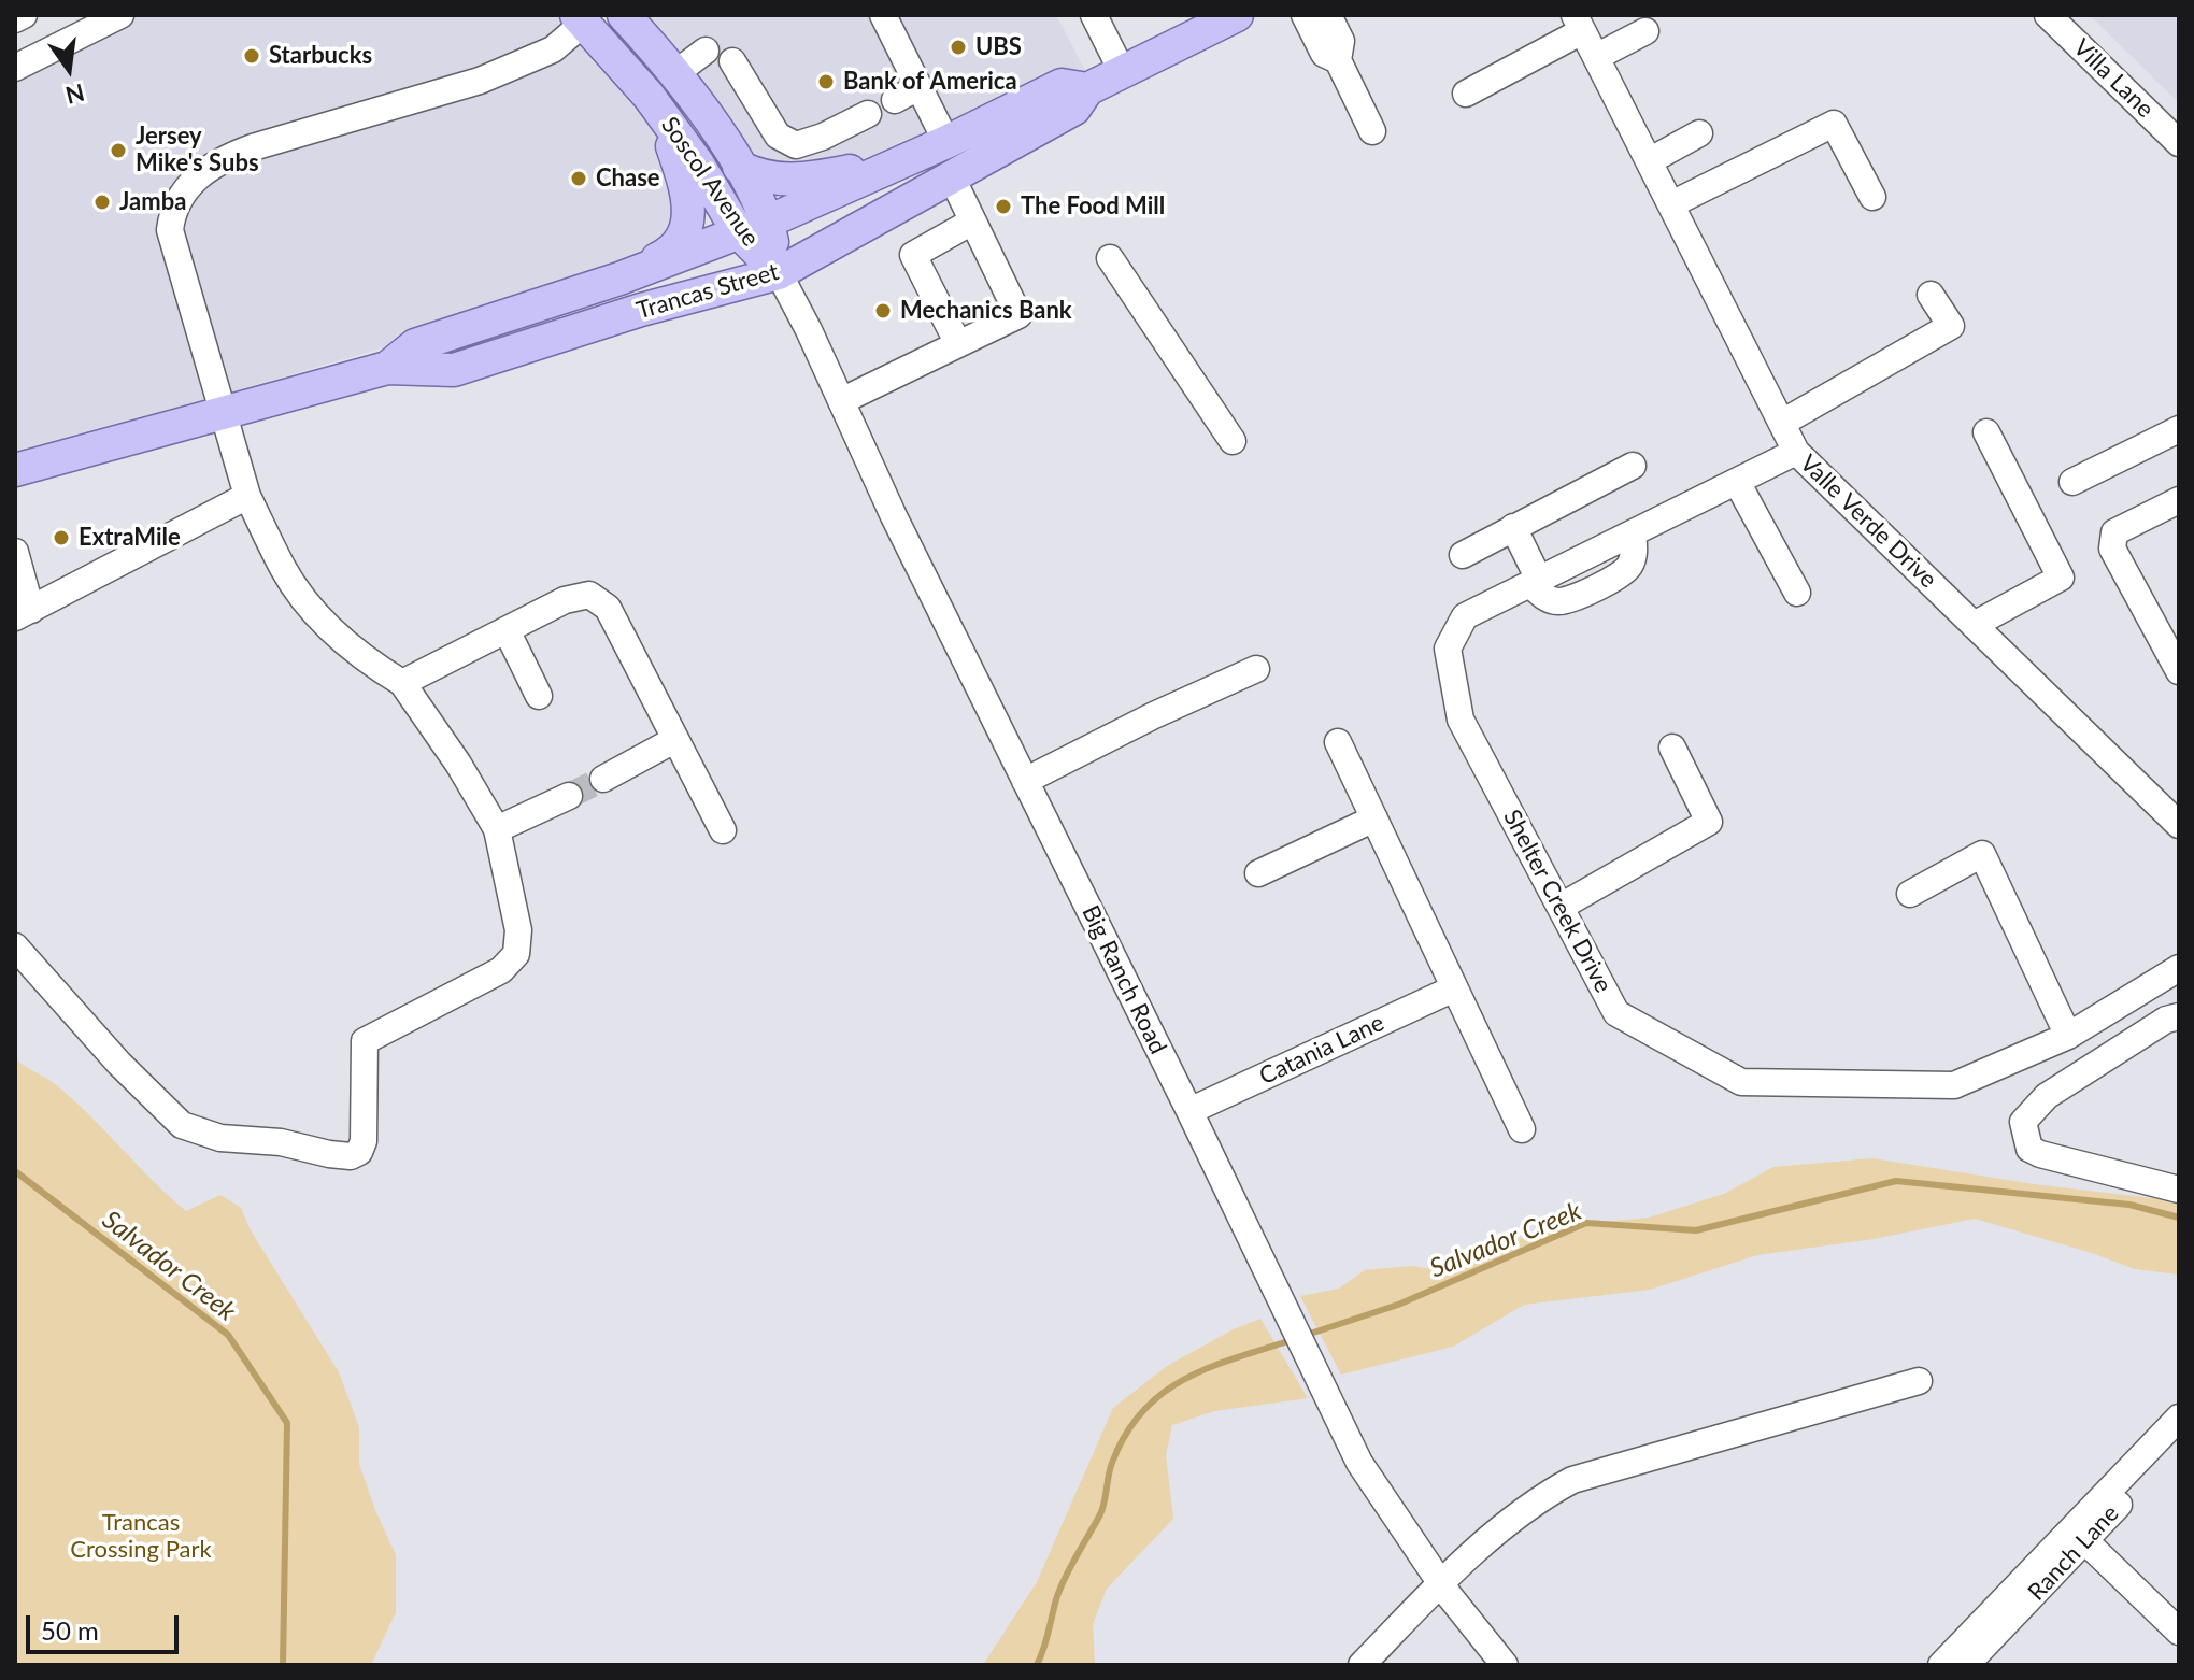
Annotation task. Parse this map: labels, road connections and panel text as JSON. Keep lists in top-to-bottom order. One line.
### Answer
{"streets":{"main road":["Soscol Avenue","Trancas Street"],"street":["Villa Lane","Valle Verde Drive","Shelter Creek Drive","Big Ranch Road","Catania Lane","Ranch Lane"]},"crossings":[["Soscol Avenue","Trancas Street"],["Soscol Avenue","Big Ranch Road"],["Trancas Street","Big Ranch Road"],["Valle Verde Drive","Shelter Creek Drive"],["Big Ranch Road","Catania Lane"]],"water":["Salvador Creek"],"parks":["Trancas Crossing Park"],"places":["UBS","Starbucks","Bank of America","Jersey Mike's Subs","Chase","Jamba","The Food Mill","Mechanics Bank","ExtraMile"],"scale_bar":"50 m","north":"bottom"}
